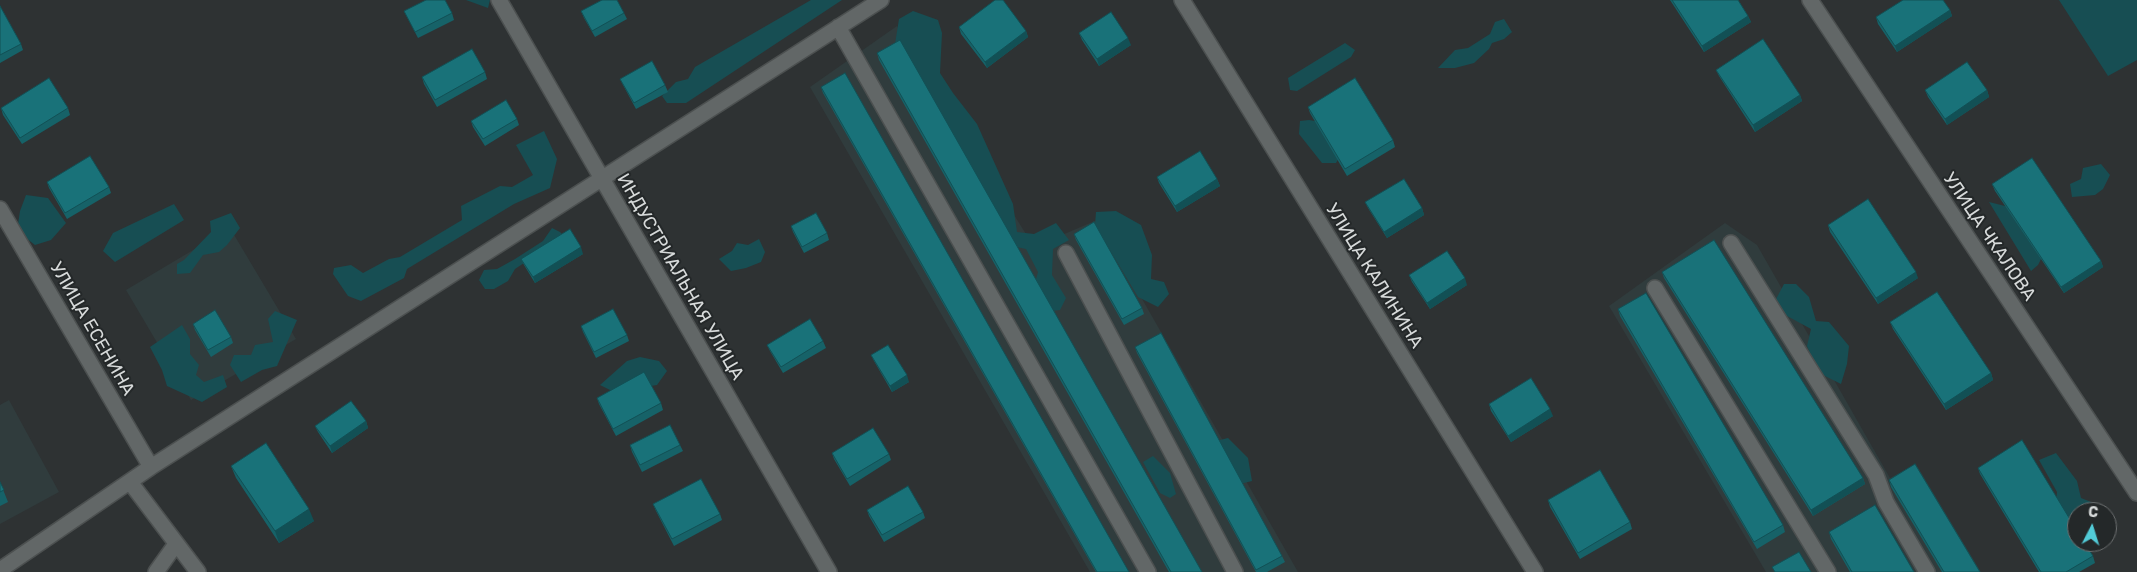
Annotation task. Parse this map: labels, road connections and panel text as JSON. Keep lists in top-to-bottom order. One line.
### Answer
{"streets":{"street":["УЛИЦА ЧКАЛОВА","УЛИЦА КАЛИНИНА","ИНДУСТРИАЛЬНАЯ УЛИЦА","УЛИЦА ЕСЕНИНА"]},"north":"top"}
